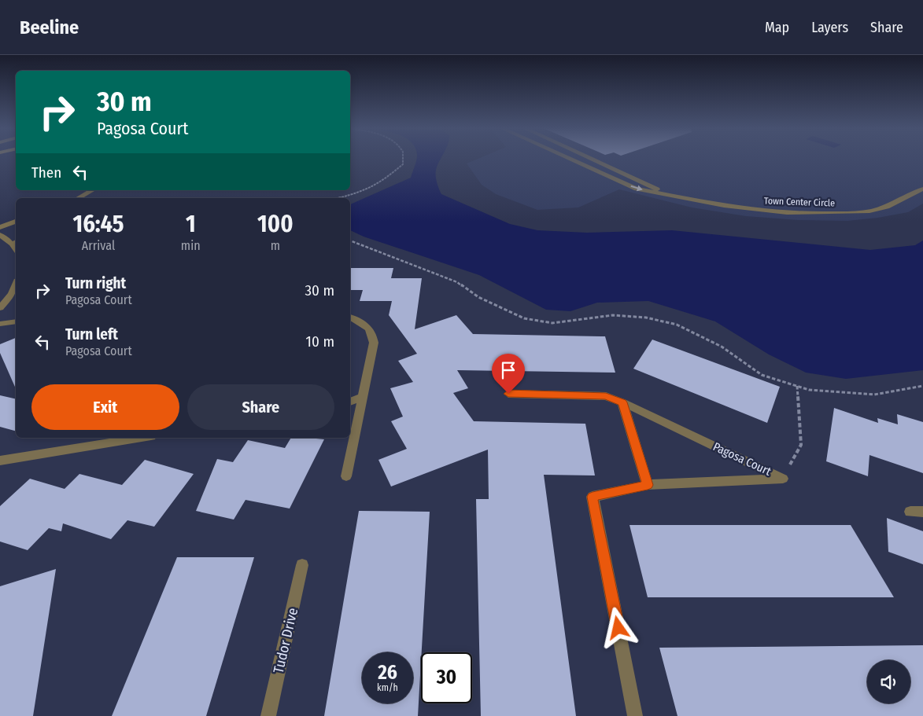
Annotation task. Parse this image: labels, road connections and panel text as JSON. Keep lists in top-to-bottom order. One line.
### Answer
{"streets":{"street":["Town Center Circle","Pagosa Court","Tudor Drive"]},"page":{"header":"Beeline","nav":["Map","Layers","Share"],"turn":["30 m","Pagosa Court"],"then":"Then","eta":["16:45","Arrival","1","min","100","m"],"list":[{"name":"Turn right","note":"Pagosa Court","value":"30 m"},{"name":"Turn left","note":"Pagosa Court","value":"10 m"}],"buttons":["Exit","Share"],"speed":"26 km/h","limit":"30"}}
